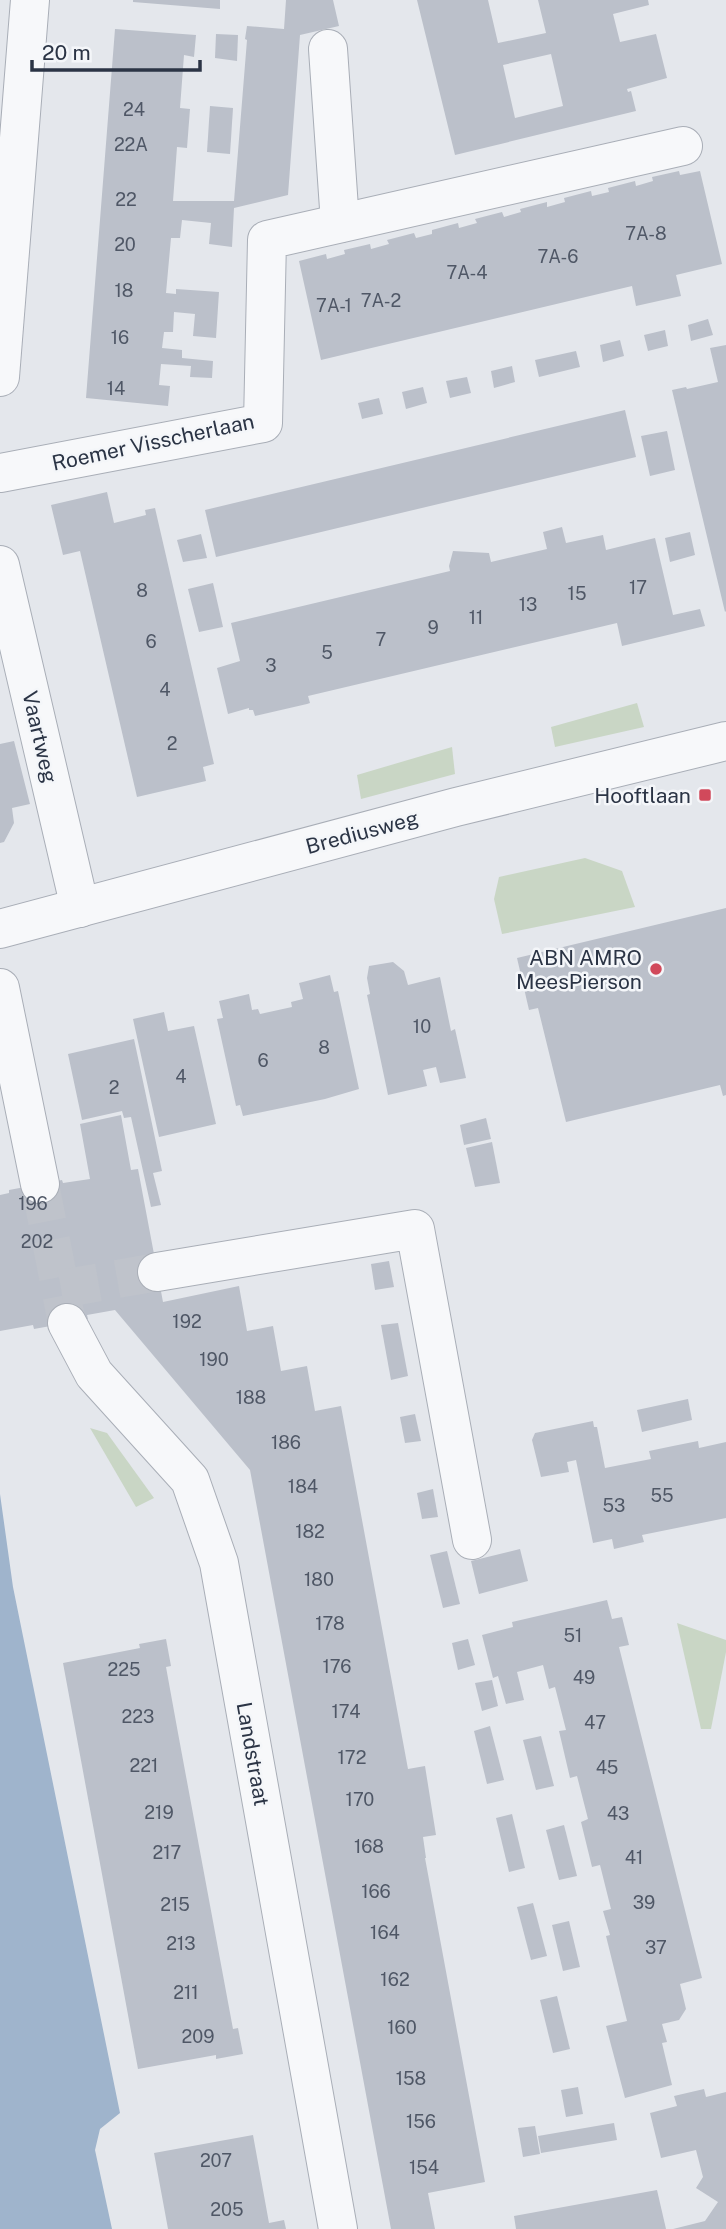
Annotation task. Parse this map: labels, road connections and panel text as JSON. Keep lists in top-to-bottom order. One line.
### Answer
{"streets":{"street":["Roemer Visscherlaan","Vaartweg","Brediusweg","Landstraat"]},"crossings":[["Vaartweg","Brediusweg"]],"places":{"transit":["Hooftlaan"],"other":["ABN AMRO MeesPierson"]},"house_numbers":["24","22A","22","7A-8","20","7A-6","7A-4","18","7A-2","7A-1","16","14","17","8","15","13","11","9","7","6","5","3","4","2","10","8","6","4","2","196","202","192","190","188","186","184","55","53","182","180","178","51","176","225","49","174","223","47","172","221","45","170","219","43","168","217","41","166","39","215","164","213","37","162","211","160","209","158","156","207","154","205"],"scale_bar":"20 m"}
